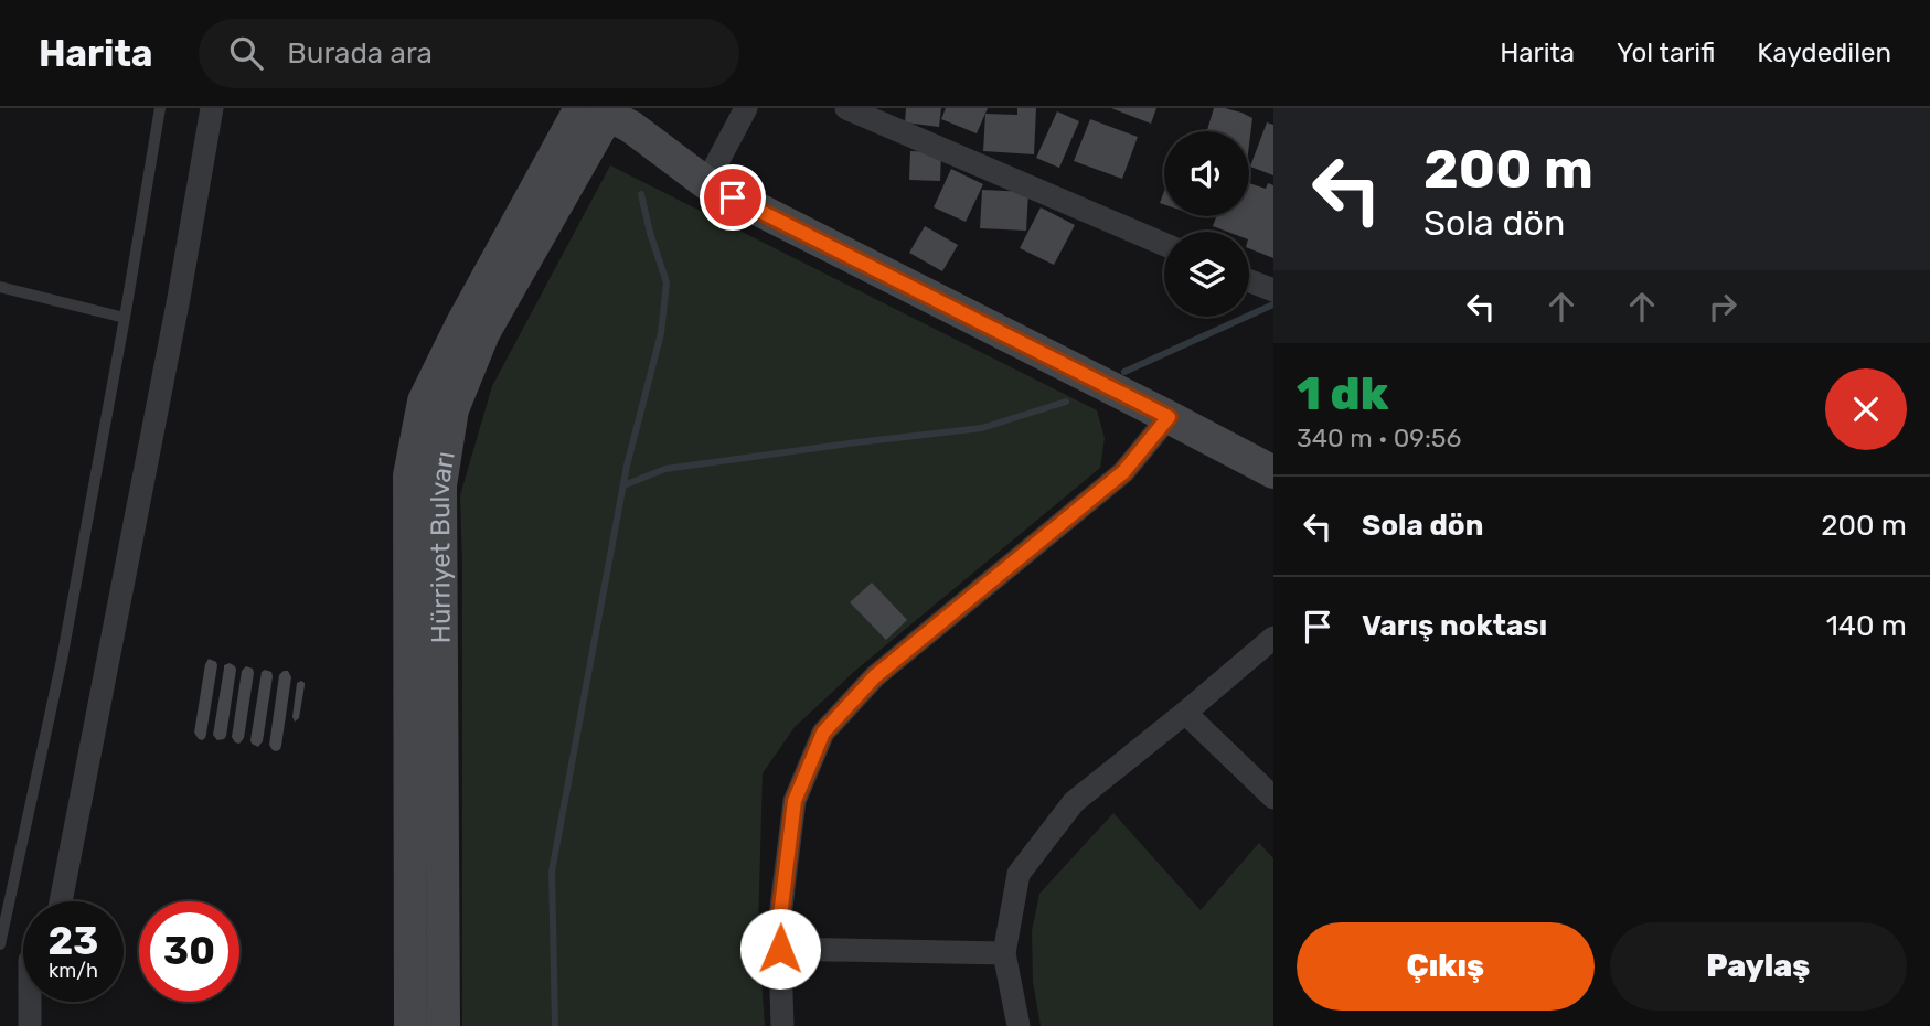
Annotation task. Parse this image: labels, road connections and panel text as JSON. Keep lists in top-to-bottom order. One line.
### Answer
{"streets":{"main road":["Hürriyet Bulvarı"]},"page":{"header":"Harita","search":"Burada ara","nav":["Harita","Yol tarifi","Kaydedilen"],"turn":["200 m","Sola dön"],"heading":["1 dk","340 m · 09:56"],"list":[{"name":"Sola dön","value":"200 m"},{"name":"Varış noktası","value":"140 m"}],"speed":"23 km/h","limit":"30","buttons":["Çıkış","Paylaş"]}}
